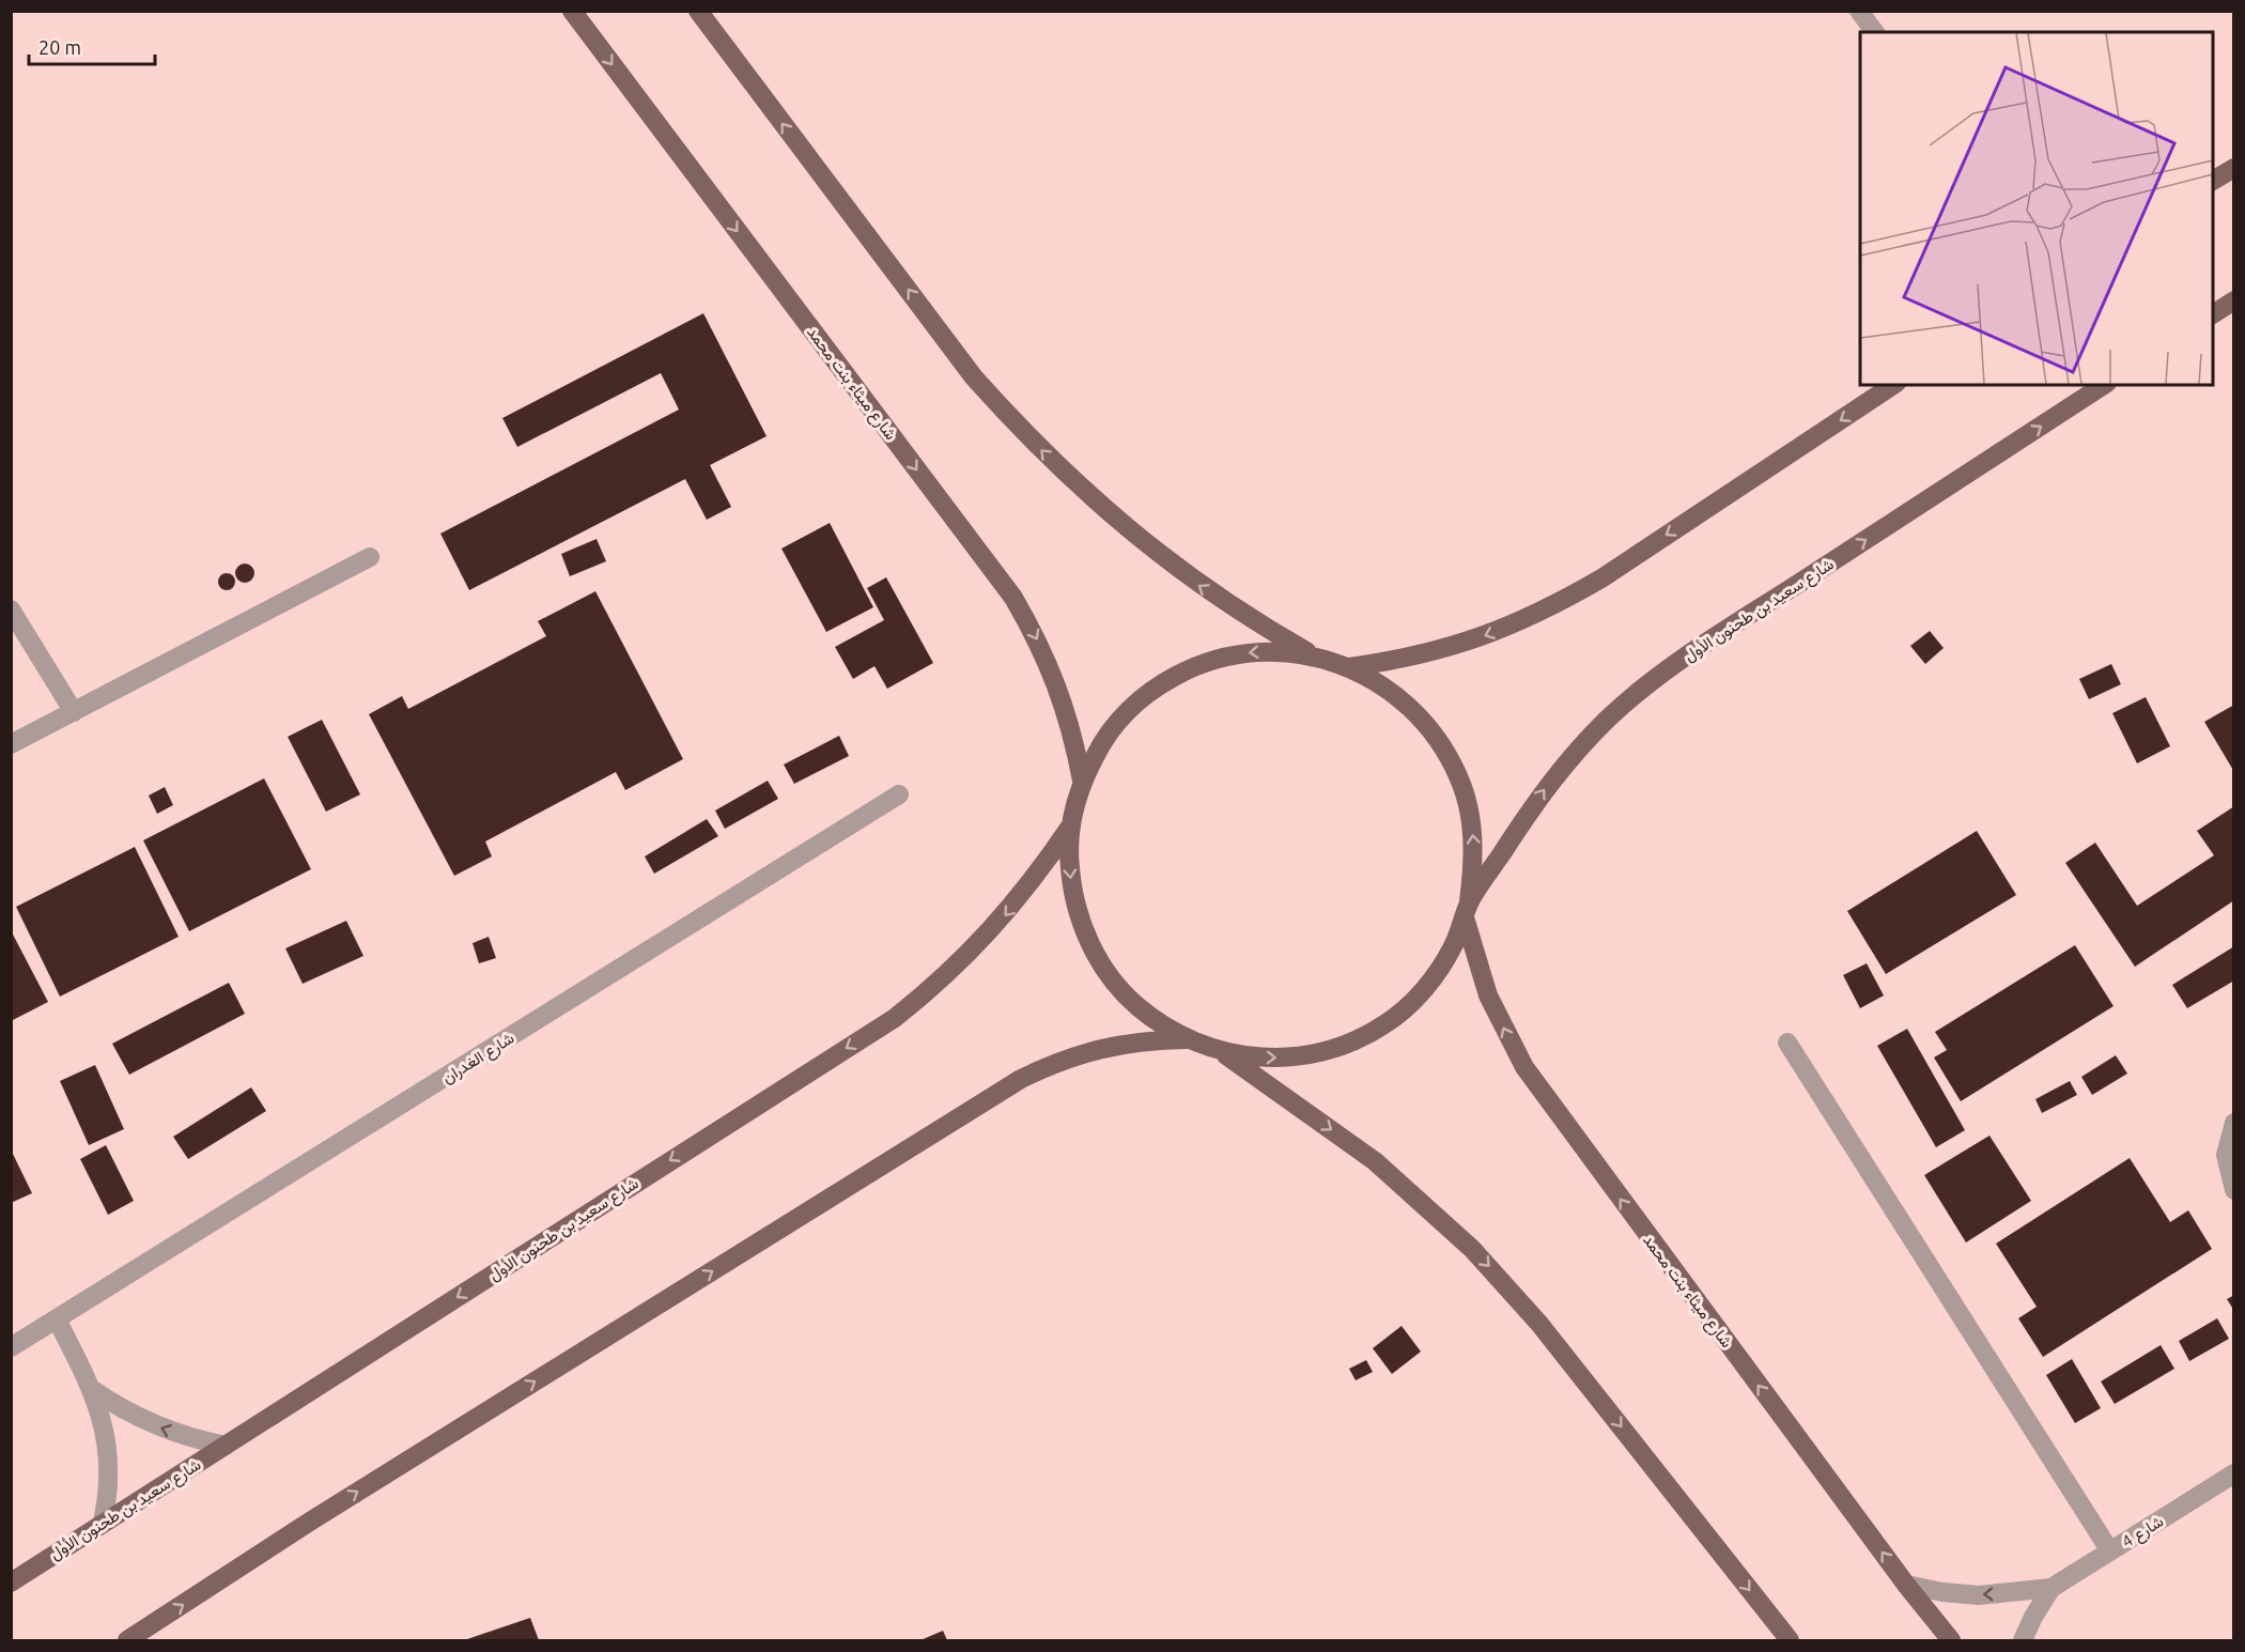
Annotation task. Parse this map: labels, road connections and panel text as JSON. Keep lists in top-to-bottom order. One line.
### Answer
{"streets":{"main road":["شارع ميثاء بنت محمد","شارع سعيد بن طحنون الأول"],"street":["شارع الغدران","شارع 4"]},"crossings":[["شارع ميثاء بنت محمد","شارع سعيد بن طحنون الأول"],["شارع ميثاء بنت محمد","شارع 4"]],"scale_bar":"20 m"}
